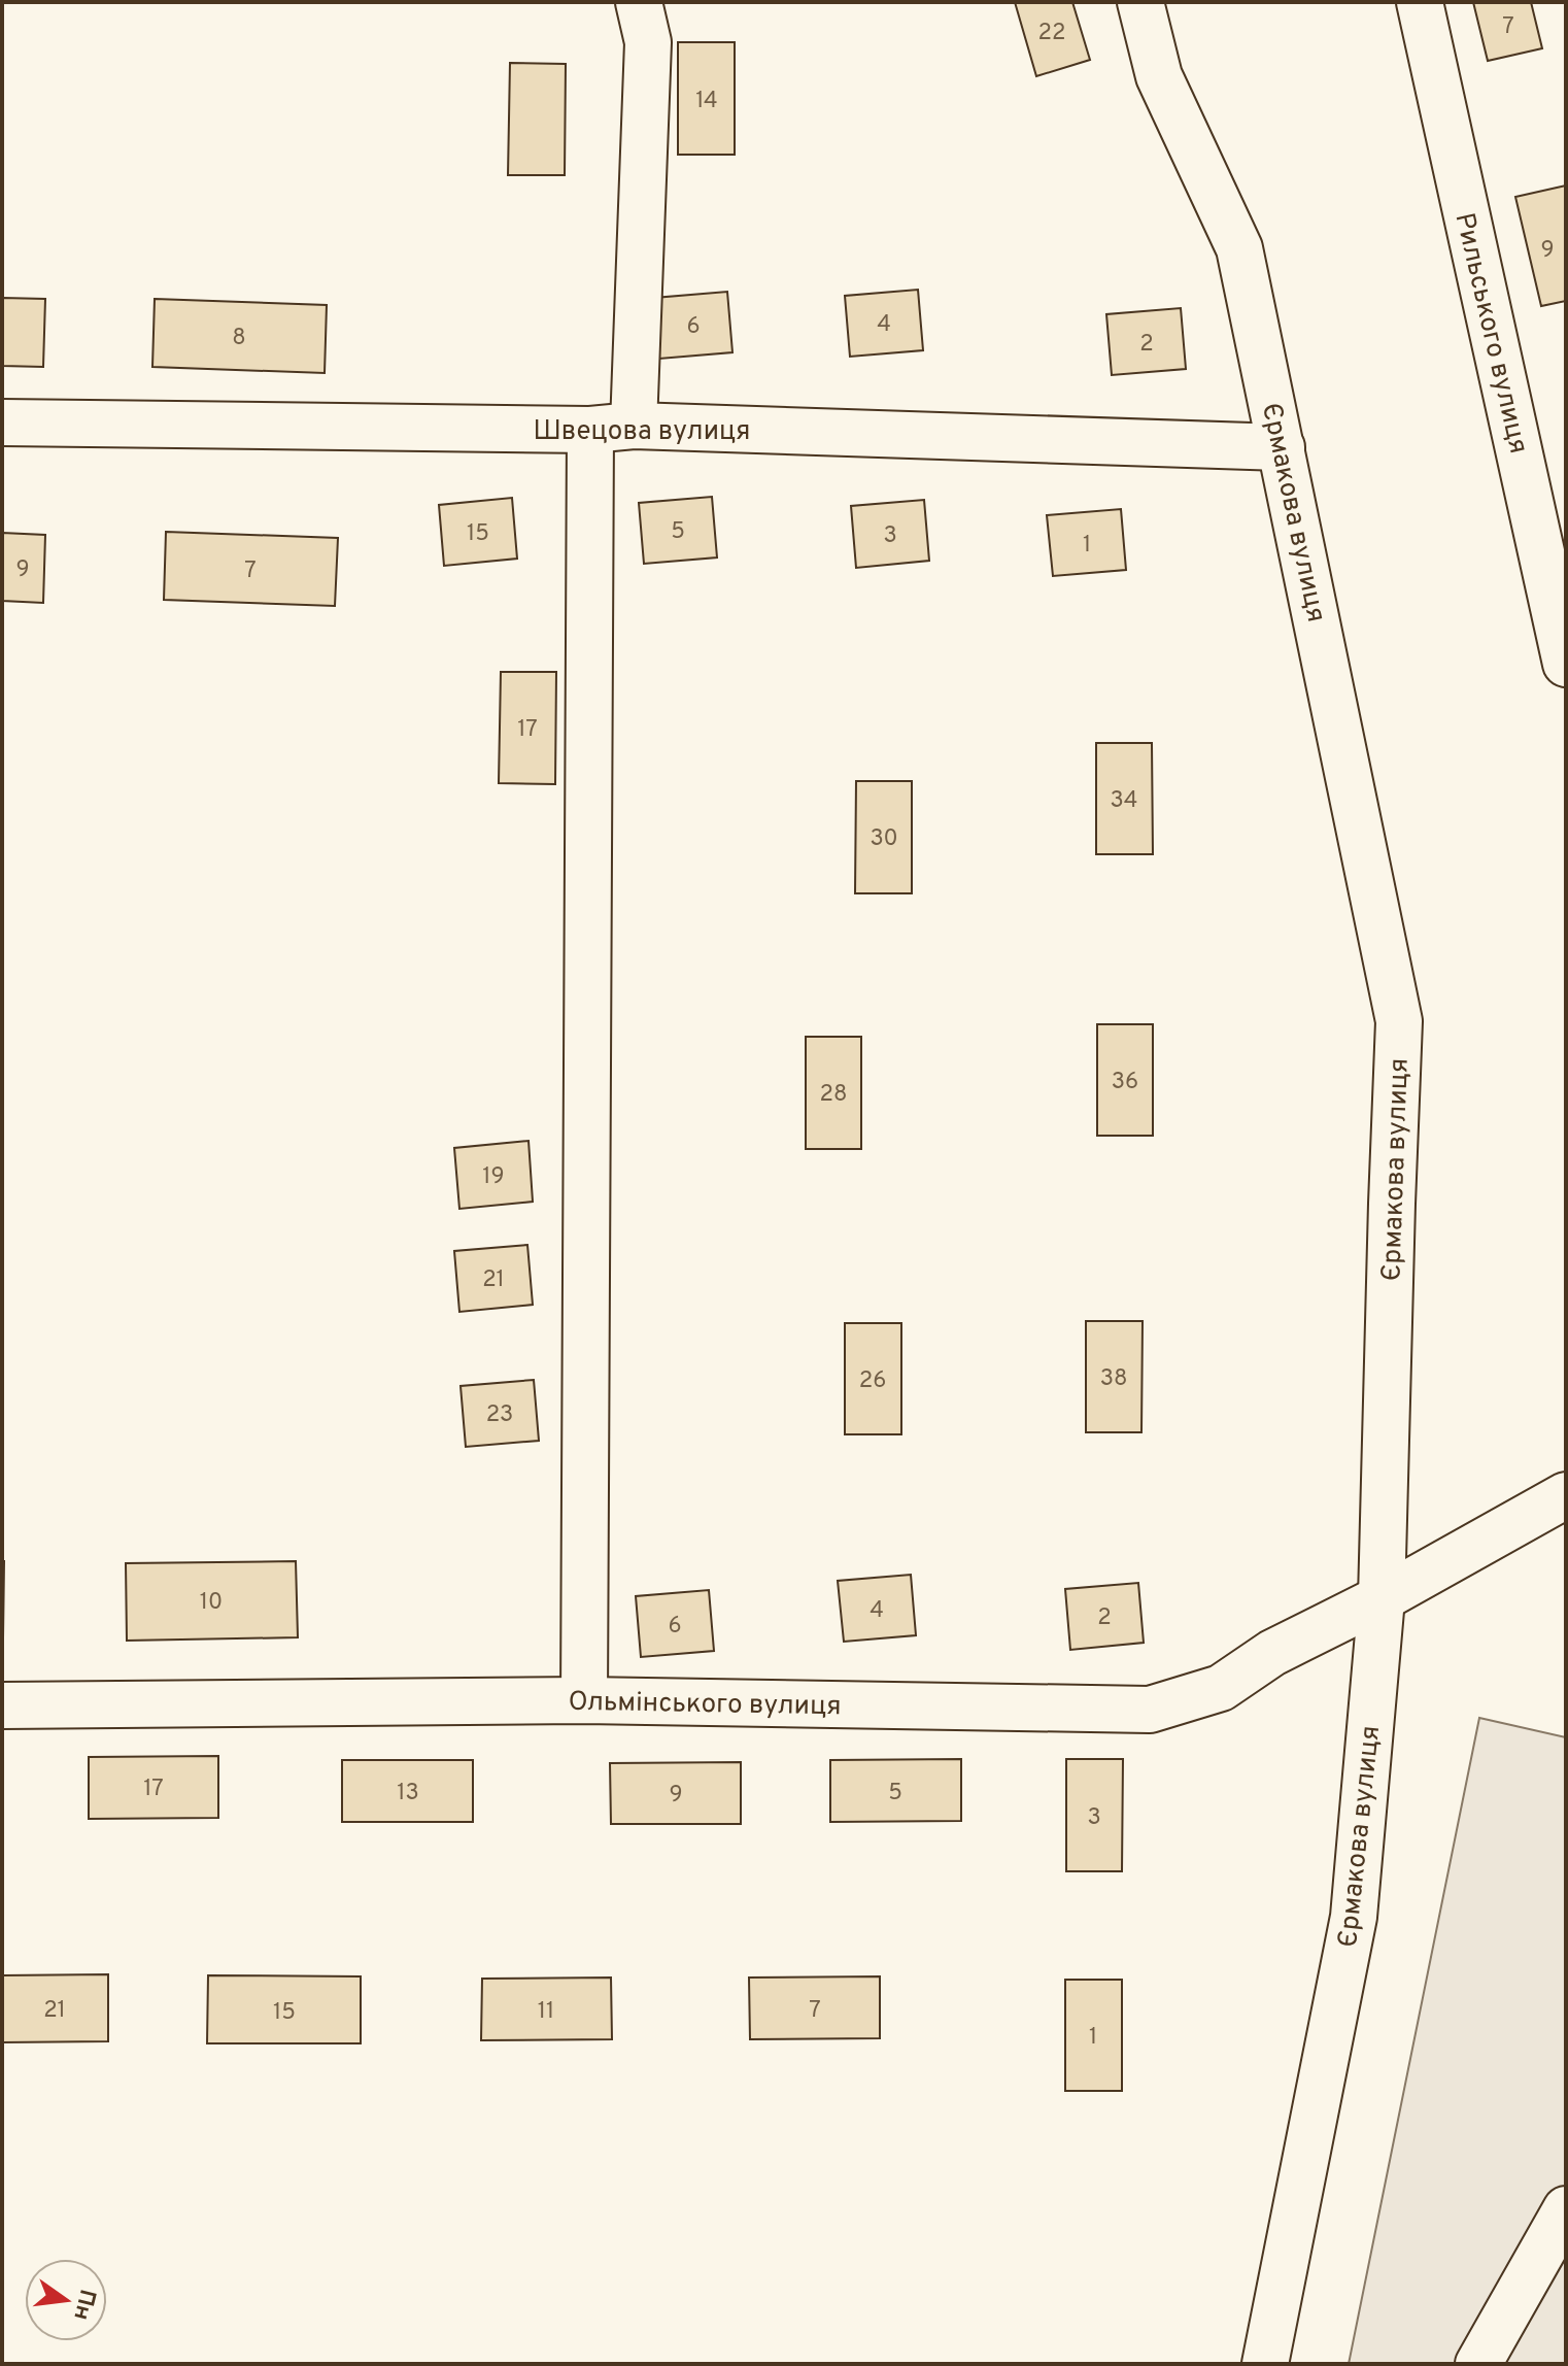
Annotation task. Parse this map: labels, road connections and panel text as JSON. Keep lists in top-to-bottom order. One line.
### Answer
{"streets":{"street":["Рильського вулиця","Швецова вулиця","Єрмакова вулиця","Ольмінського вулиця"]},"crossings":[["Швецова вулиця","Єрмакова вулиця"],["Єрмакова вулиця","Ольмінського вулиця"]],"house_numbers":["7","22","14","9","4","6","8","2","5","15","3","1","9","7","17","34","30","36","28","19","21","38","26","23","10","4","2","6","17","13","5","9","3","21","7","11","15","1"],"north":"right"}
